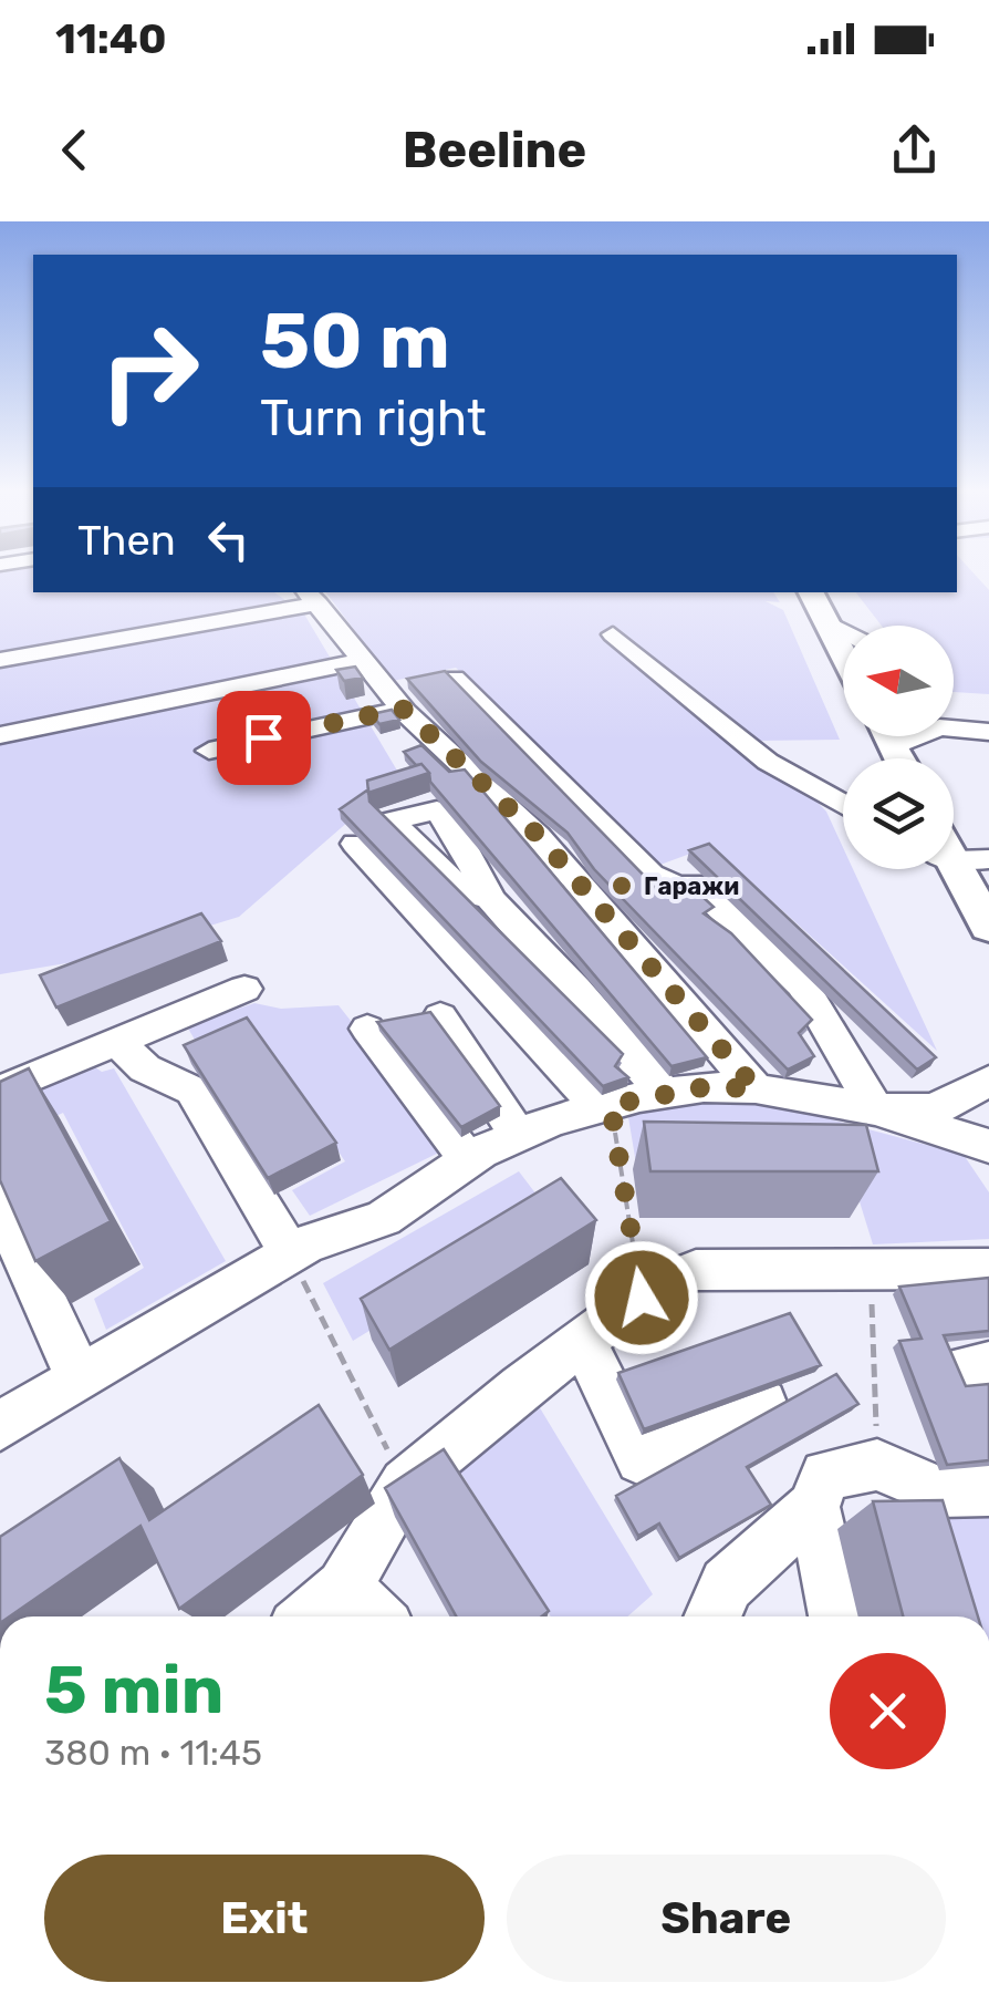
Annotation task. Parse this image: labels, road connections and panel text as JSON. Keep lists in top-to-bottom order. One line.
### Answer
{"places":["Гаражи"],"north":"left","page":{"status":"11:40","header":"Beeline","turn":["50 m","Turn right"],"then":"Then","heading":["5 min","380 m · 11:45"],"buttons":["Exit","Share"]}}
